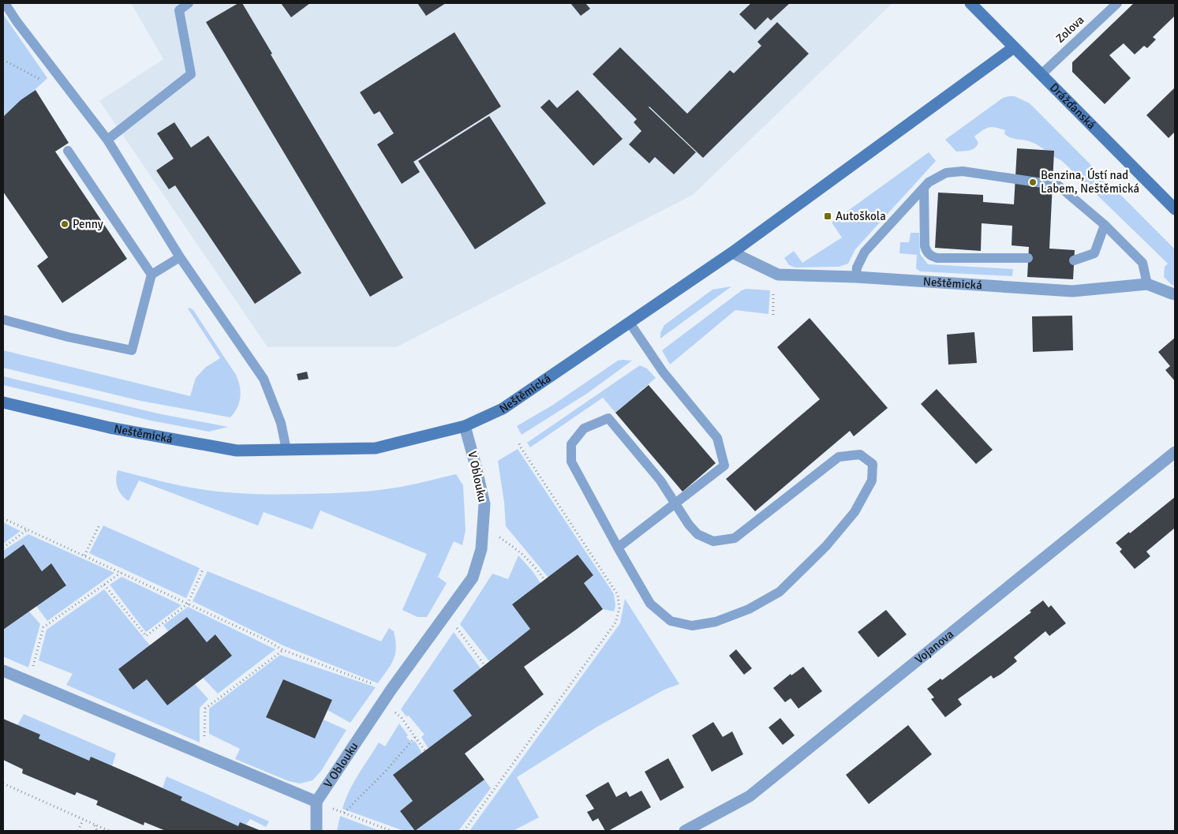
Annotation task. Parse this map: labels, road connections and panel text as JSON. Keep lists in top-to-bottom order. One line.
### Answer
{"streets":{"street":["Drážďanská","Neštěmická","V Oblouku","Vojanova"],"lane":["Zolova"]},"crossings":[["Zolova","Drážďanská"],["Drážďanská","Neštěmická"],["Neštěmická","V Oblouku"]],"places":{"other":["Benzina, Ústí nad Labem, Neštěmická","Penny"],"transit":["Autoškola"]}}
